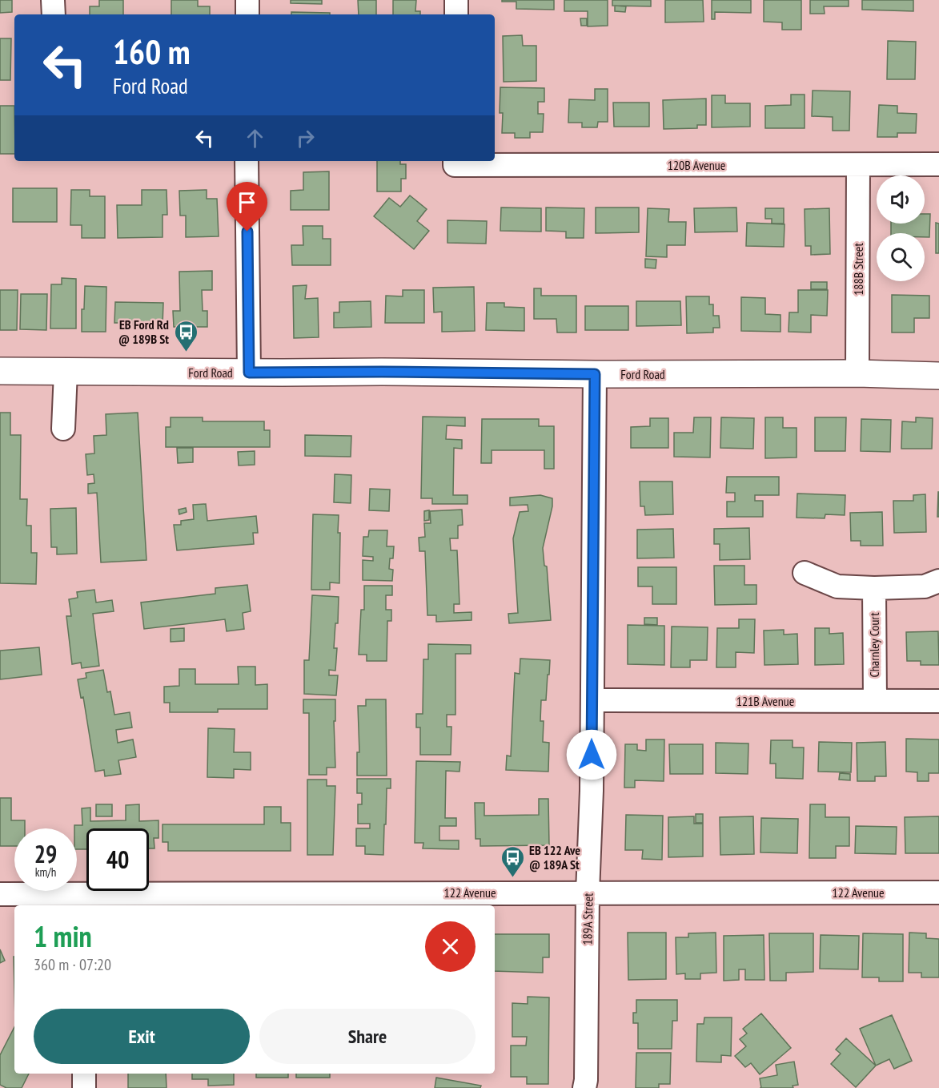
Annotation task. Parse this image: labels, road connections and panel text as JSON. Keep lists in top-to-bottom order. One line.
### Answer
{"streets":{"main road":["Ford Road"],"street":["120B Avenue","188B Street","Charnley Court","121B Avenue","122 Avenue","189A Street"]},"crossings":[["120B Avenue","188B Street"],["188B Street","Ford Road"],["Ford Road","189A Street"],["Charnley Court","121B Avenue"],["121B Avenue","189A Street"],["122 Avenue","189A Street"]],"places":{"bus stop":["EB Ford Rd @ 189B St","EB 122 Ave @ 189A St"]},"page":{"turn":["160 m","Ford Road"],"speed":"29 km/h","limit":"40","heading":["1 min","360 m · 07:20"],"buttons":["Exit","Share"]}}
